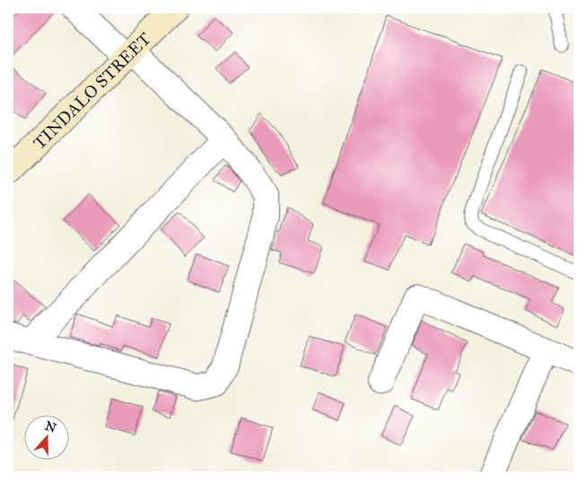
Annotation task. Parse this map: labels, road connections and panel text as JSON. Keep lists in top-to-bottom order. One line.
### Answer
{"streets":{"main road":["TINDALO STREET"]},"north":"top"}
